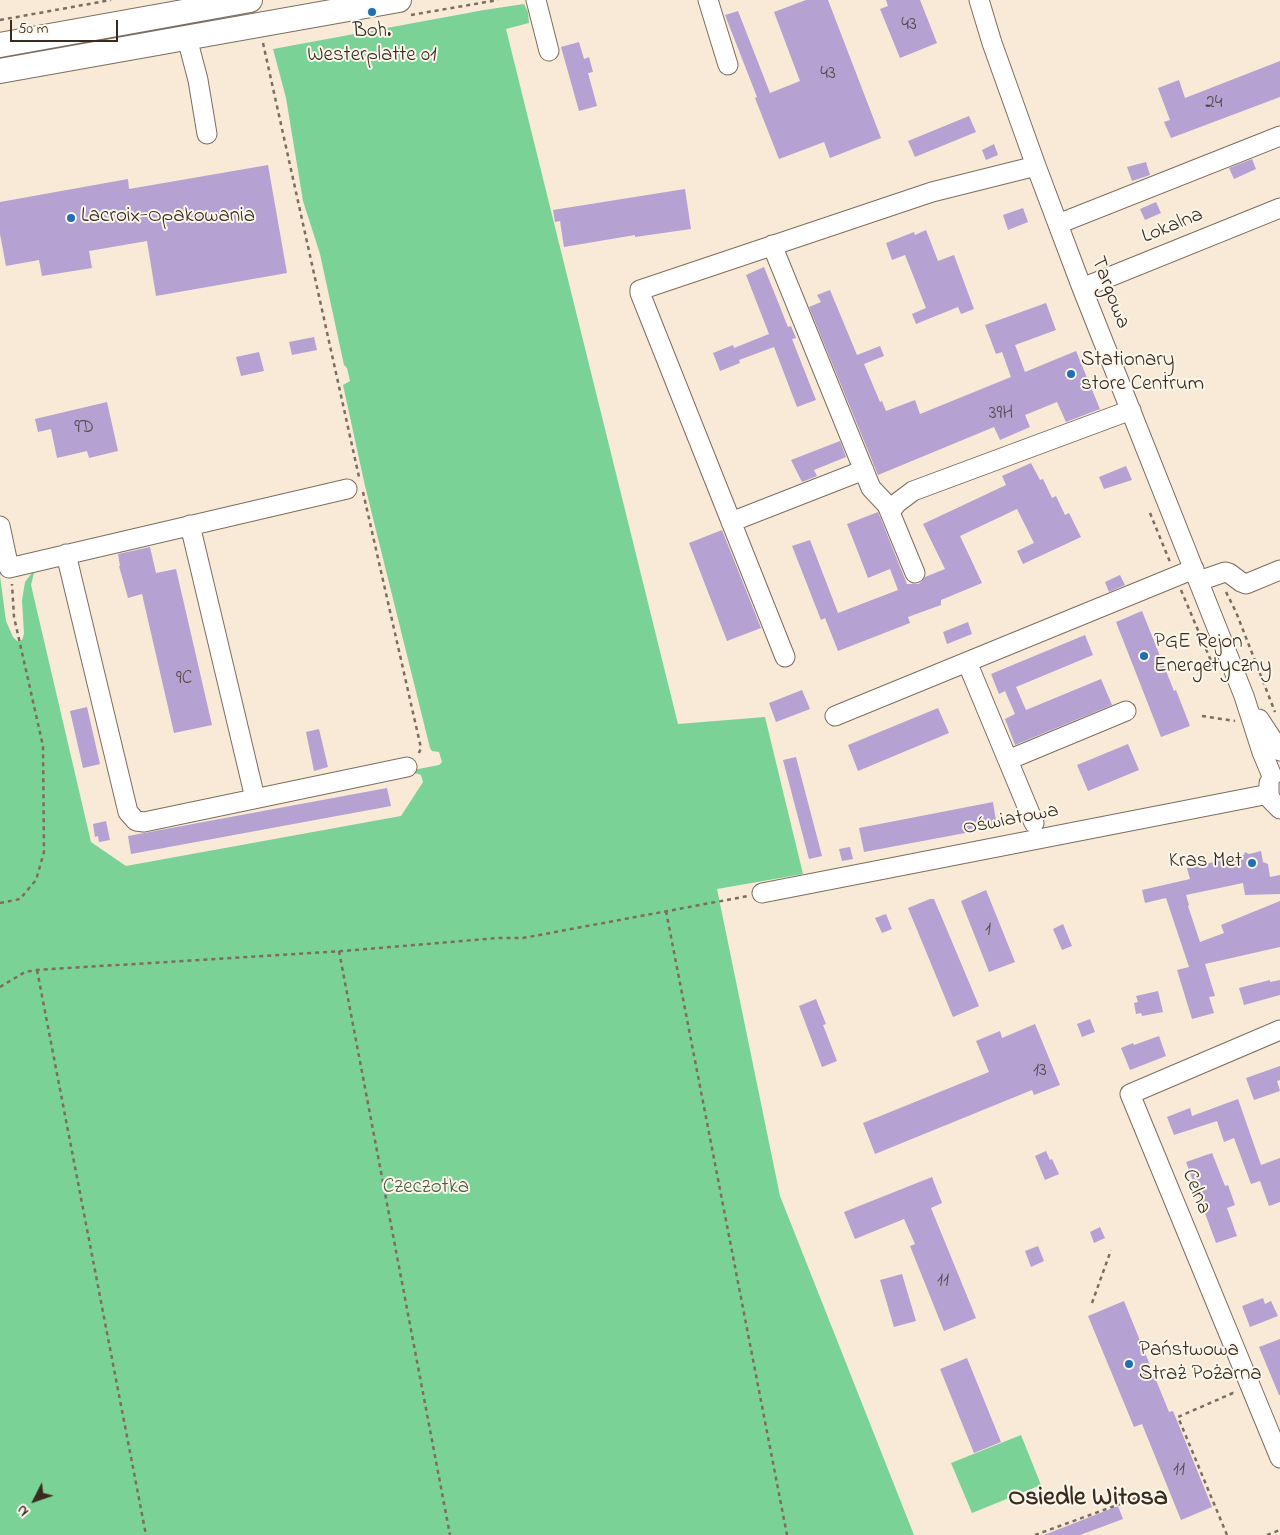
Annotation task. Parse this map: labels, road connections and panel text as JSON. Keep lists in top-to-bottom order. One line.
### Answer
{"streets":{"street":["Lokalna","Targowa","Oświatowa","Celna"]},"crossings":[["Lokalna","Targowa"],["Targowa","Oświatowa"]],"districts":["Osiedle Witosa"],"parks":["Czeczotka"],"places":["Boh. Westerplatte 01","Lacroix-Opakowania","Stationary store Centrum","PGE Rejon Energetyczny","Kras Met","Państwowa Straż Pożarna"],"house_numbers":["43","43","24","39H","9D","9C","1","13","11","11"],"scale_bar":"50 m","north":"bottom left"}
